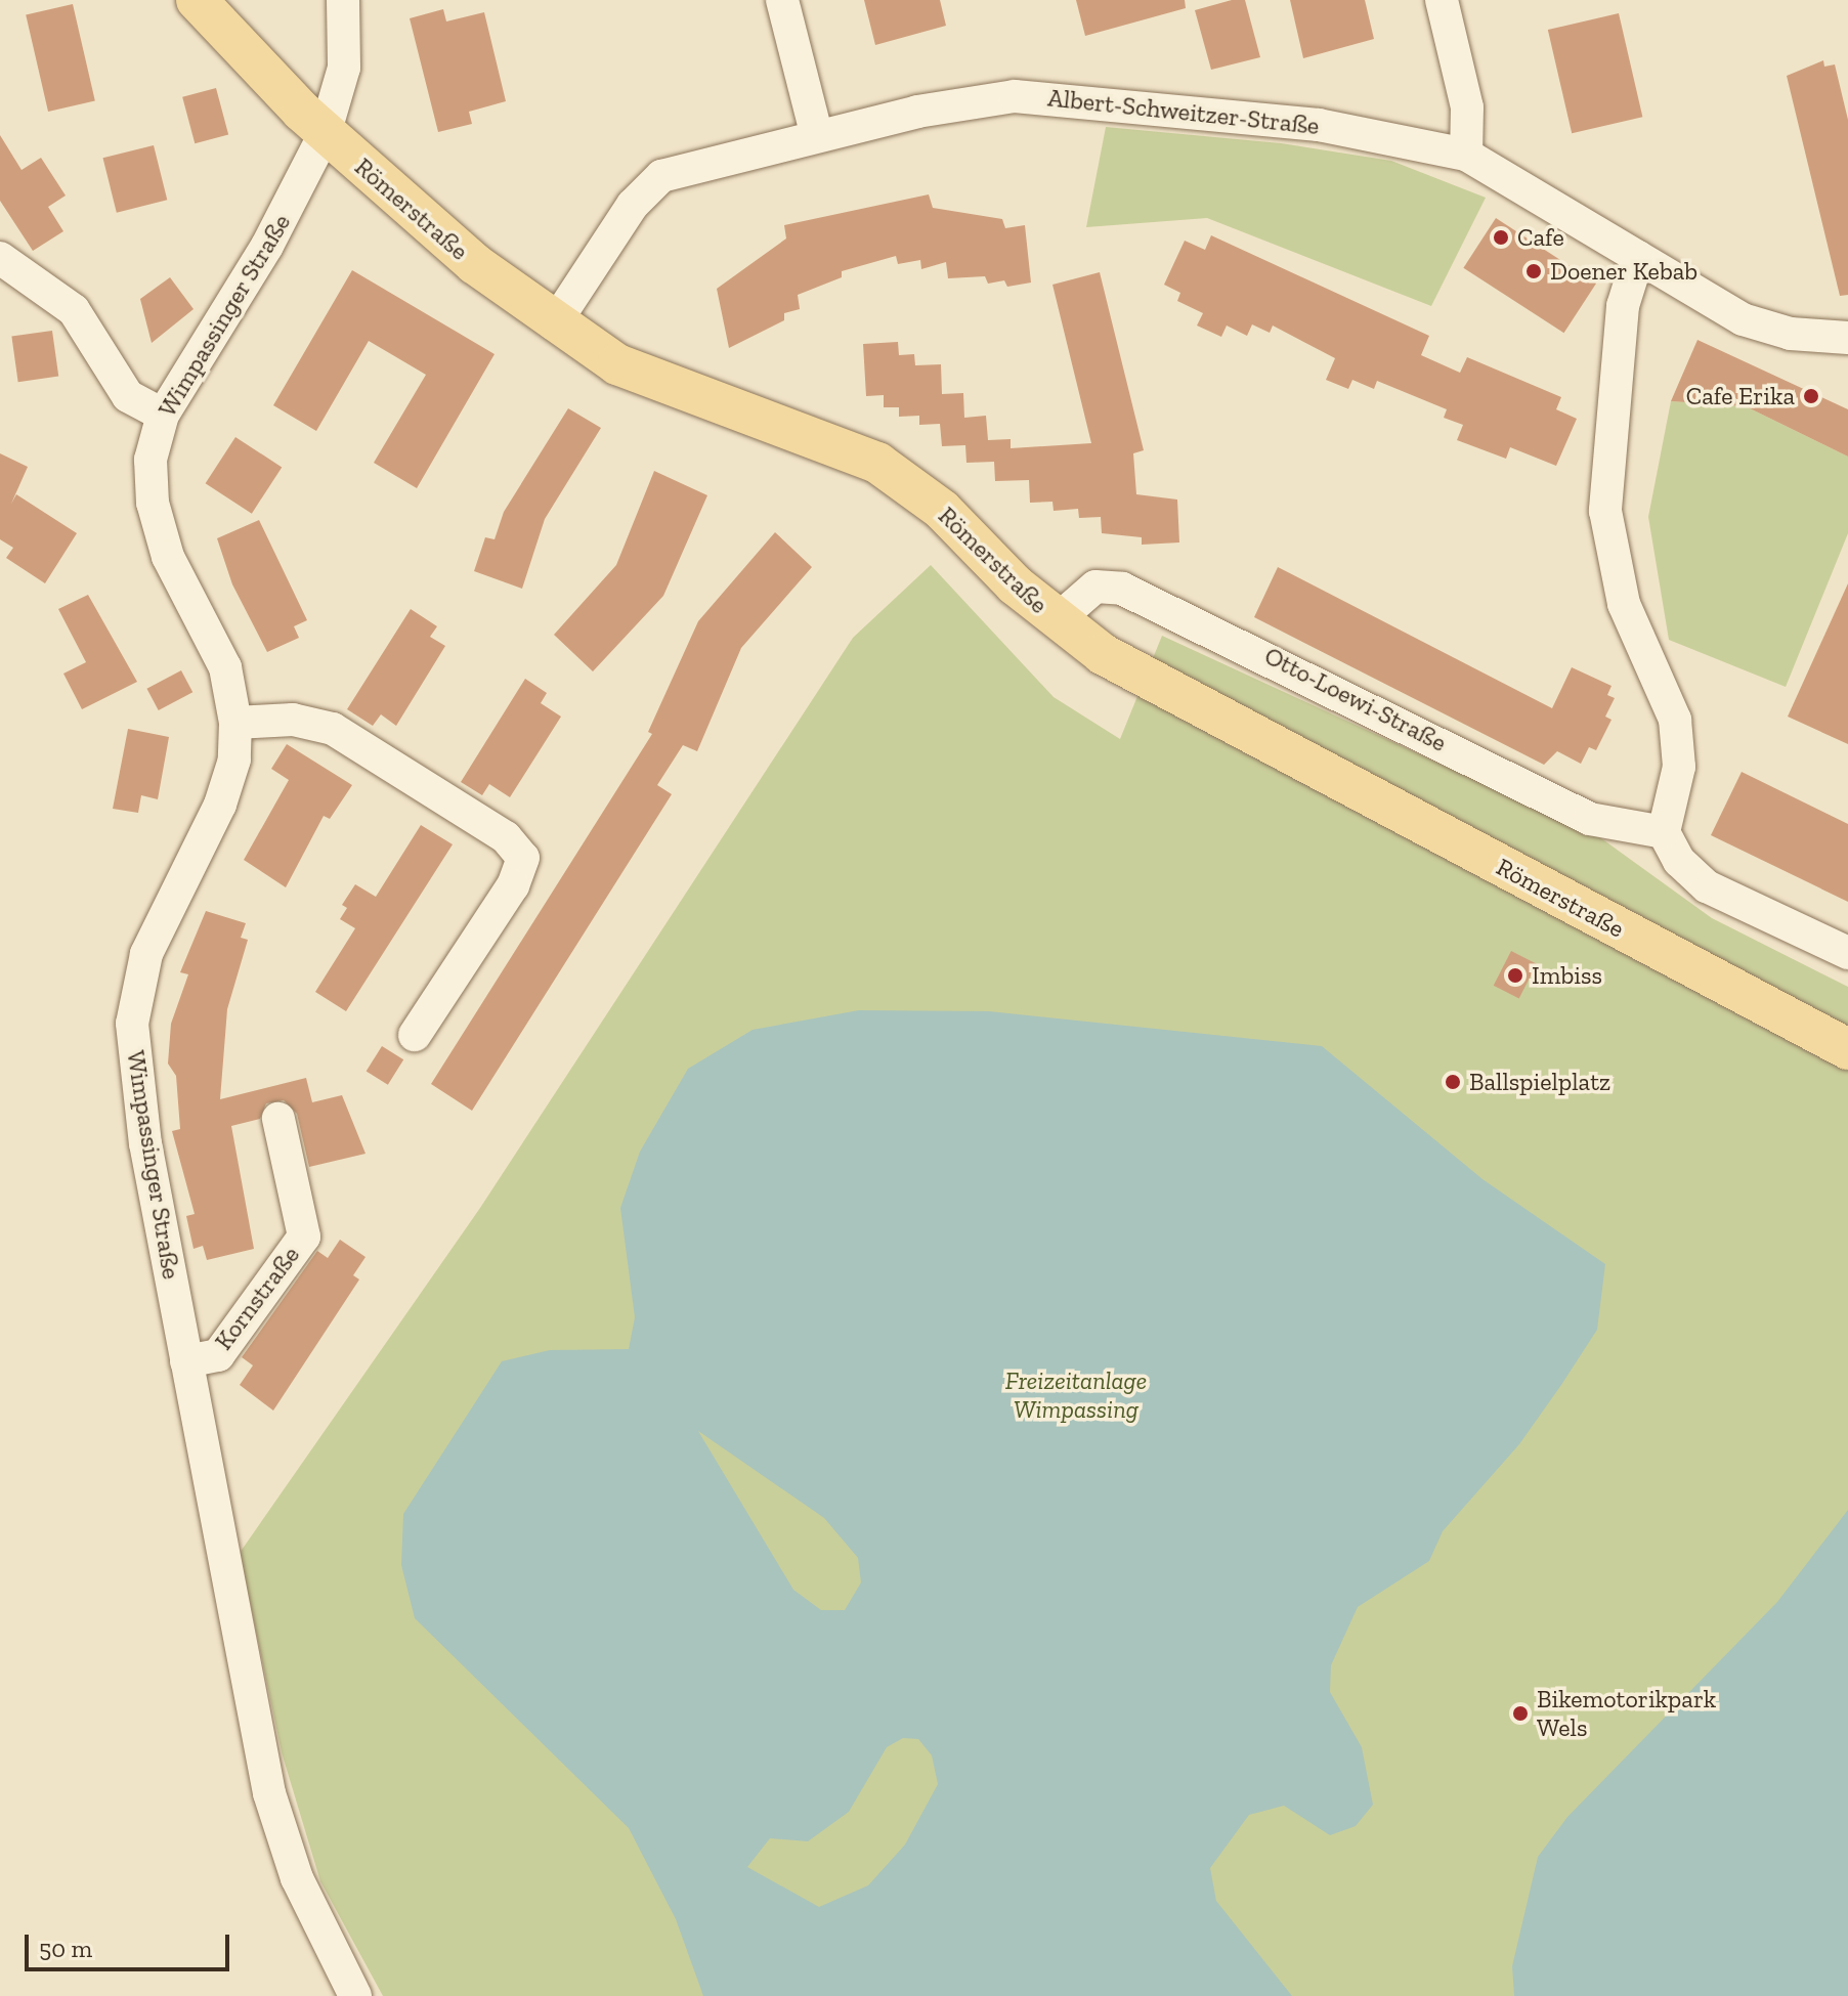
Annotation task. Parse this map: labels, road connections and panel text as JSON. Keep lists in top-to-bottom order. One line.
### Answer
{"streets":{"main road":["Römerstraße"],"street":["Albert-Schweitzer-Straße","Wimpassinger Straße","Otto-Loewi-Straße","Kornstraße"]},"crossings":[["Albert-Schweitzer-Straße","Römerstraße"],["Römerstraße","Wimpassinger Straße"],["Römerstraße","Otto-Loewi-Straße"],["Wimpassinger Straße","Kornstraße"]],"parks":["Freizeitanlage Wimpassing"],"places":["Cafe","Doener Kebab","Cafe Erika","Imbiss","Ballspielplatz","Bikemotorikpark Wels"],"scale_bar":"50 m"}
